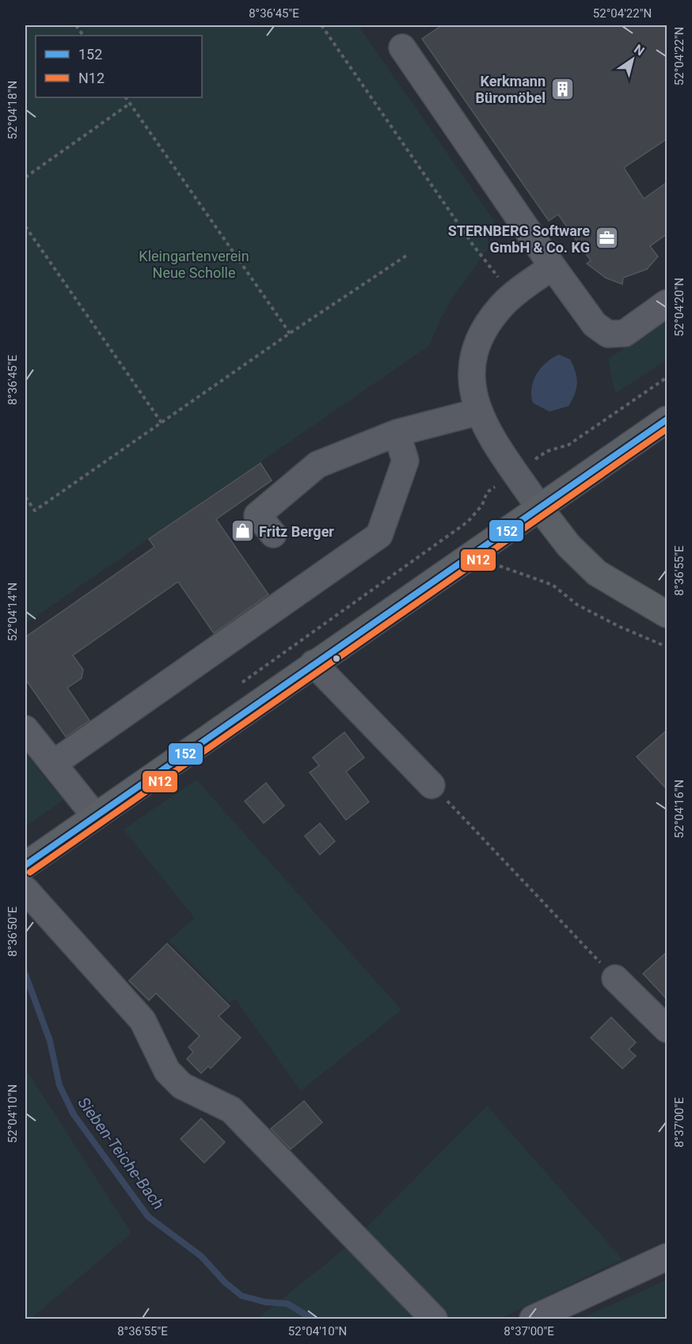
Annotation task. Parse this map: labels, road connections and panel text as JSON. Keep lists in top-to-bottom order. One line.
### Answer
{"water":["Sieben-Teiche-Bach"],"parks":["Kleingartenverein Neue Scholle"],"places":{"building":["Kerkmann Büromöbel"],"office":["STERNBERG Software GmbH & Co. KG"],"shop":["Fritz Berger"]},"lines":["transit line 152","transit line N12"],"legend":["152","N12"],"north":"top right","coordinates":["8°36'45\"E","52°04'22\"N","52°04'18\"N","52°04'20\"N","8°36'55\"E","52°04'14\"N","52°04'16\"N","8°36'50\"E","52°04'10\"N","8°37'00\"E"]}
